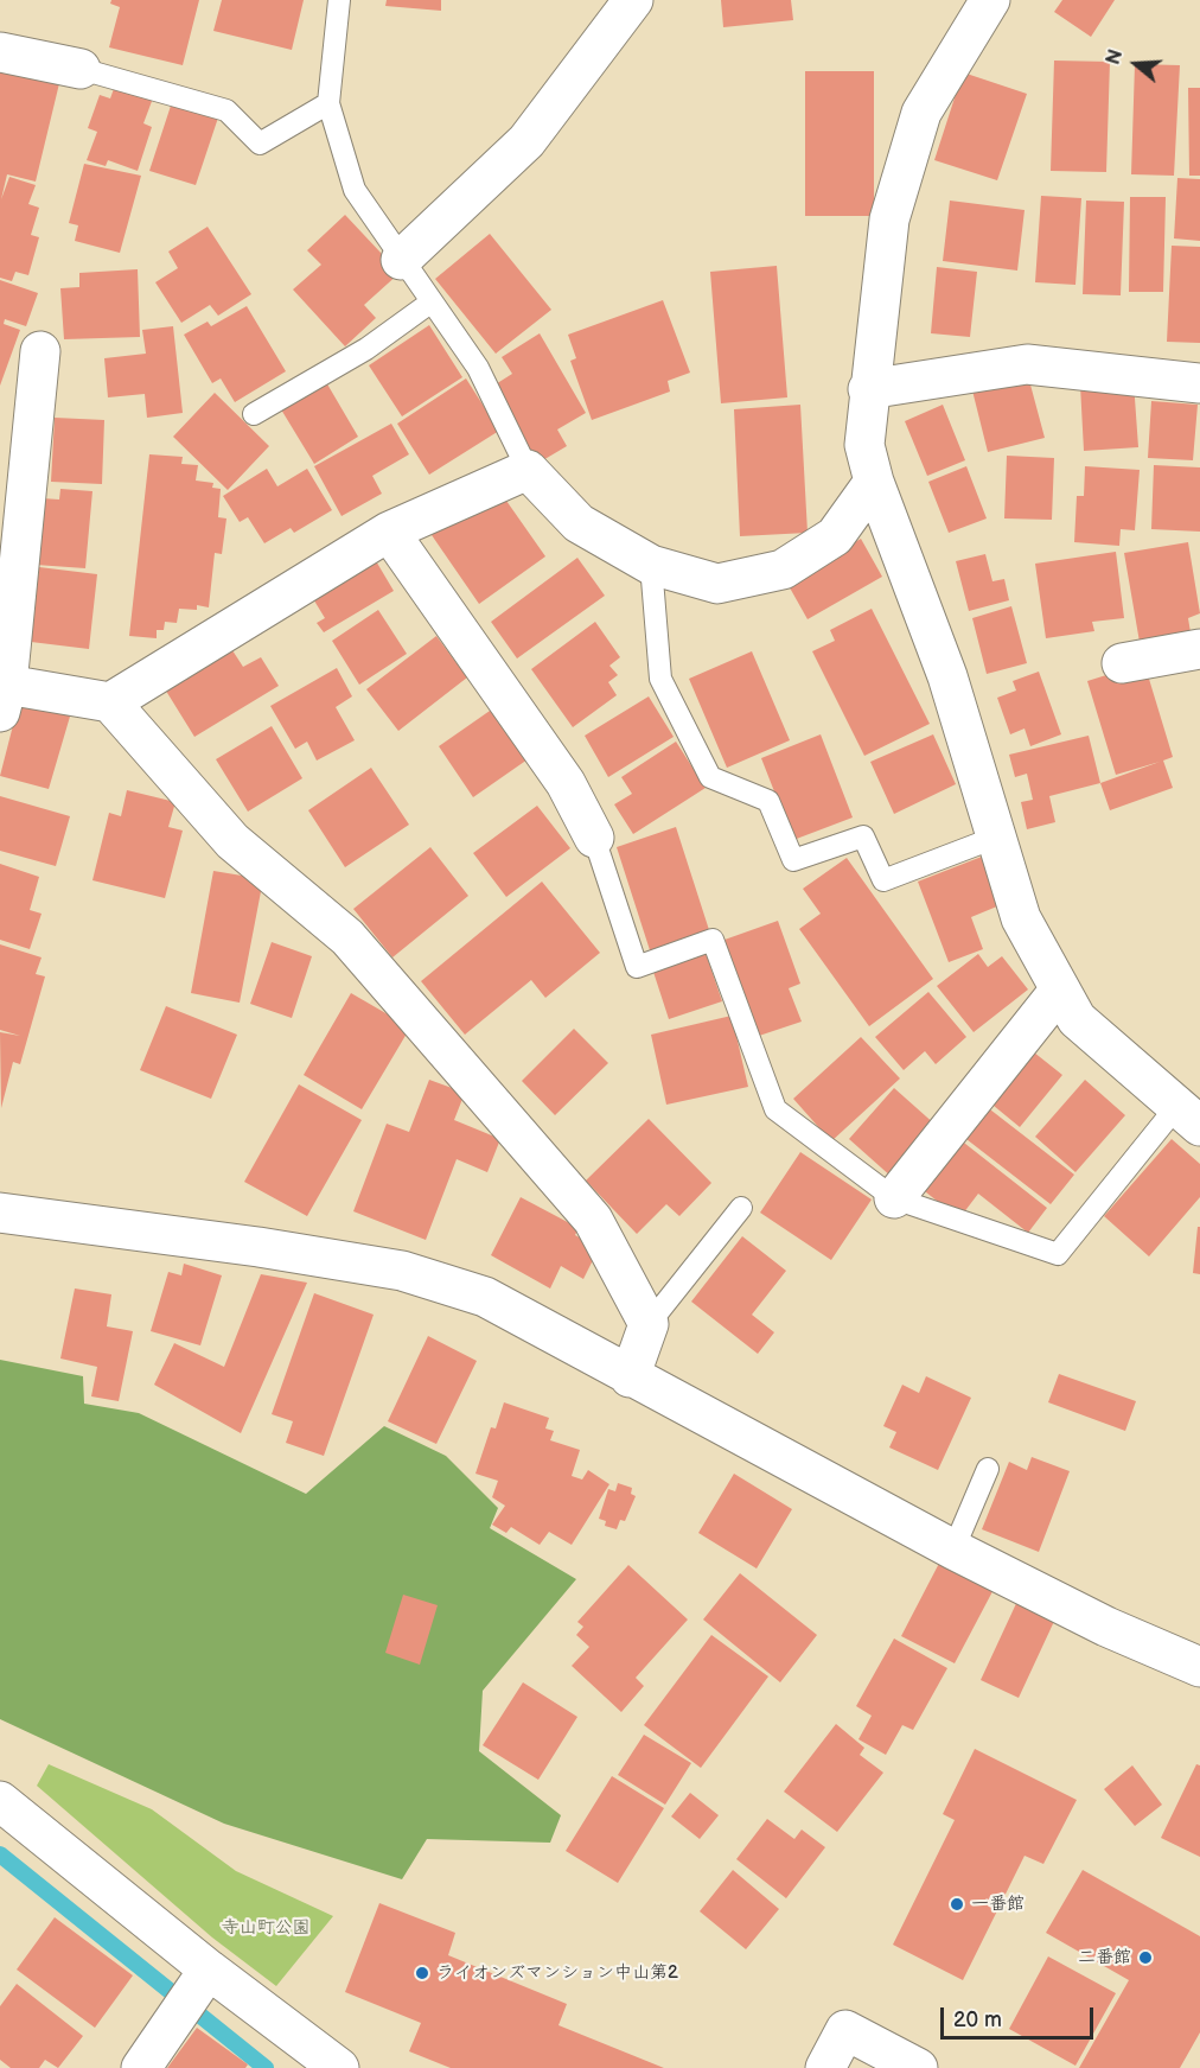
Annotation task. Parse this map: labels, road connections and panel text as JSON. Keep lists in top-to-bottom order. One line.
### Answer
{"parks":["寺山町公園"],"places":["一番館","二番館","ライオンズマンション中山第2"],"scale_bar":"20 m","north":"left"}
